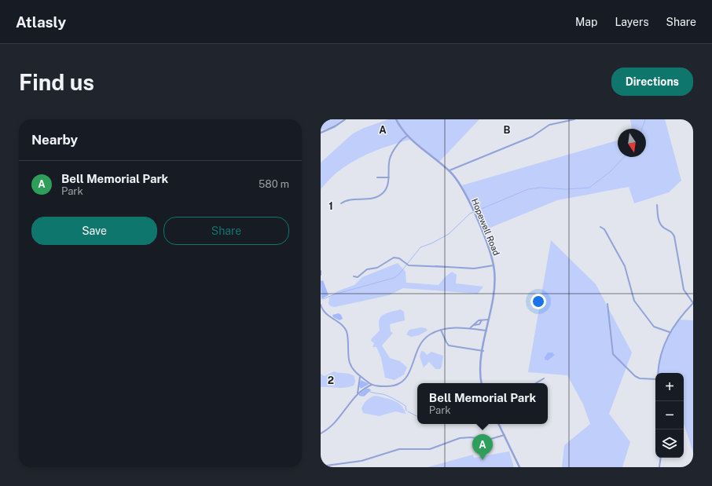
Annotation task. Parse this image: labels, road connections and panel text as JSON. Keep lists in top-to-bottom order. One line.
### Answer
{"streets":{"street":["Hopewell Road"]},"north":"bottom","page":{"header":"Atlasly","nav":["Map","Layers","Share"],"buttons":["Directions",["Save","Share"]],"title":"Find us","heading":"Nearby","list":[{"mark":"A","name":"Bell Memorial Park","note":"Park","value":"580 m"}],"map_buttons":["+","−"],"popup":["Bell Memorial Park","Park"],"pins":"A"},"grid":{"columns":["A","B"],"rows":["1","2"]}}
